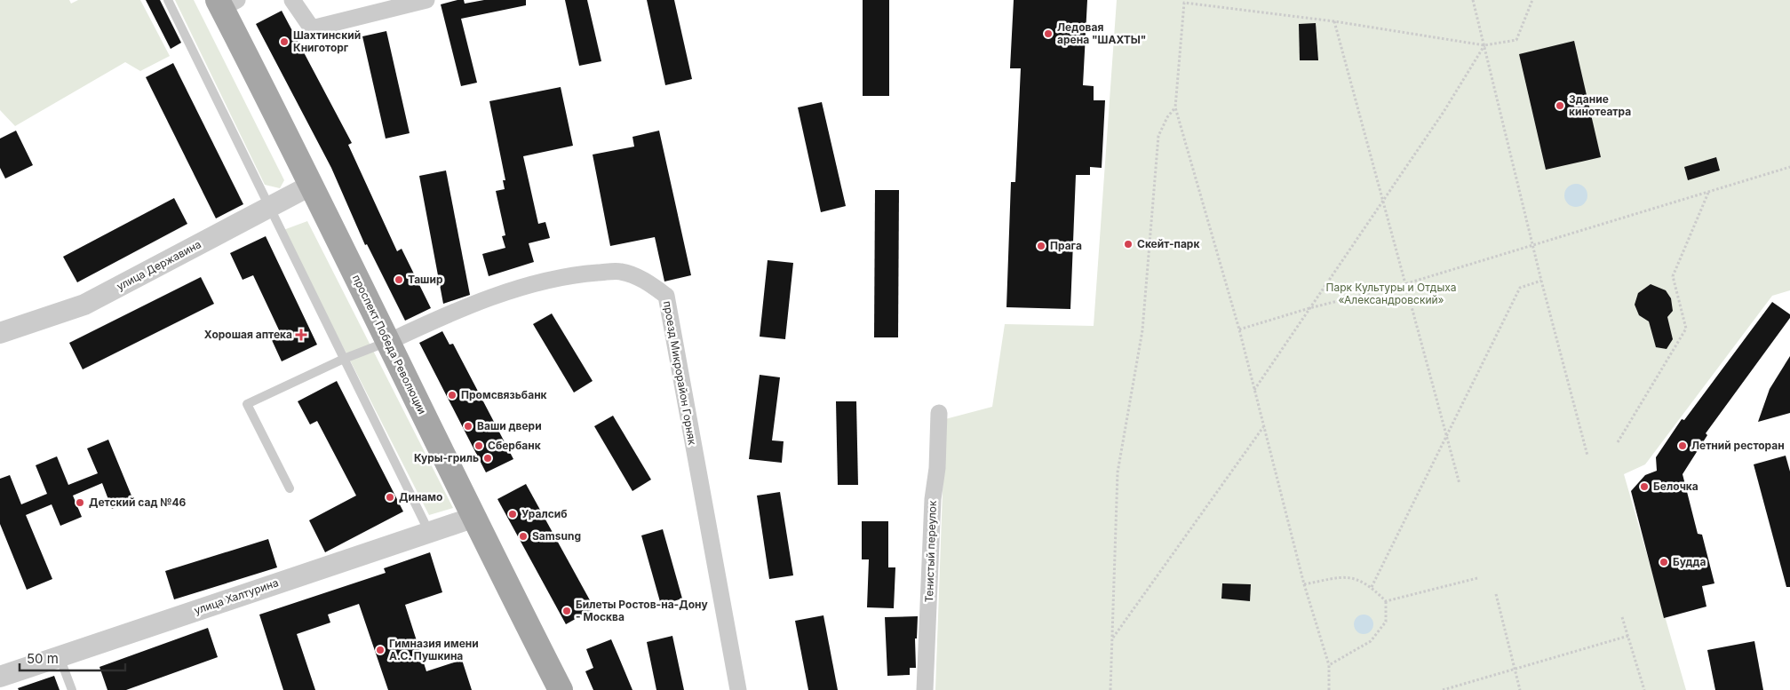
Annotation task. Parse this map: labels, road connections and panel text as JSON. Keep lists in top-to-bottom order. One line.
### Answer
{"streets":{"main road":["проспект Победа Революции"],"street":["улица Державина","проезд Микрорайон Горняк","Тенистый переулок","улица Халтурина"]},"crossings":[["улица Державина","проспект Победа Революции"],["проспект Победа Революции","проезд Микрорайон Горняк"],["проспект Победа Революции","улица Халтурина"]],"parks":["Парк Культуры и Отдыха «Александровский»"],"places":{"other":["Ледовая арена \"ШАХТЫ\"","Шахтинский Книготорг","Здание кинотеатра","Скейт-парк","Прага","Ташир","Промсвязьбанк","Ваши двери","Сбербанк","Летний ресторан","Куры-гриль","Белочка","Динамо","Детский сад №46","Уралсиб","Samsung","Будда","Билеты Ростов-на-Дону - Москва","Гимназия имени А.С. Пушкина"],"health":["Хорошая аптека"]},"scale_bar":"50 m"}
